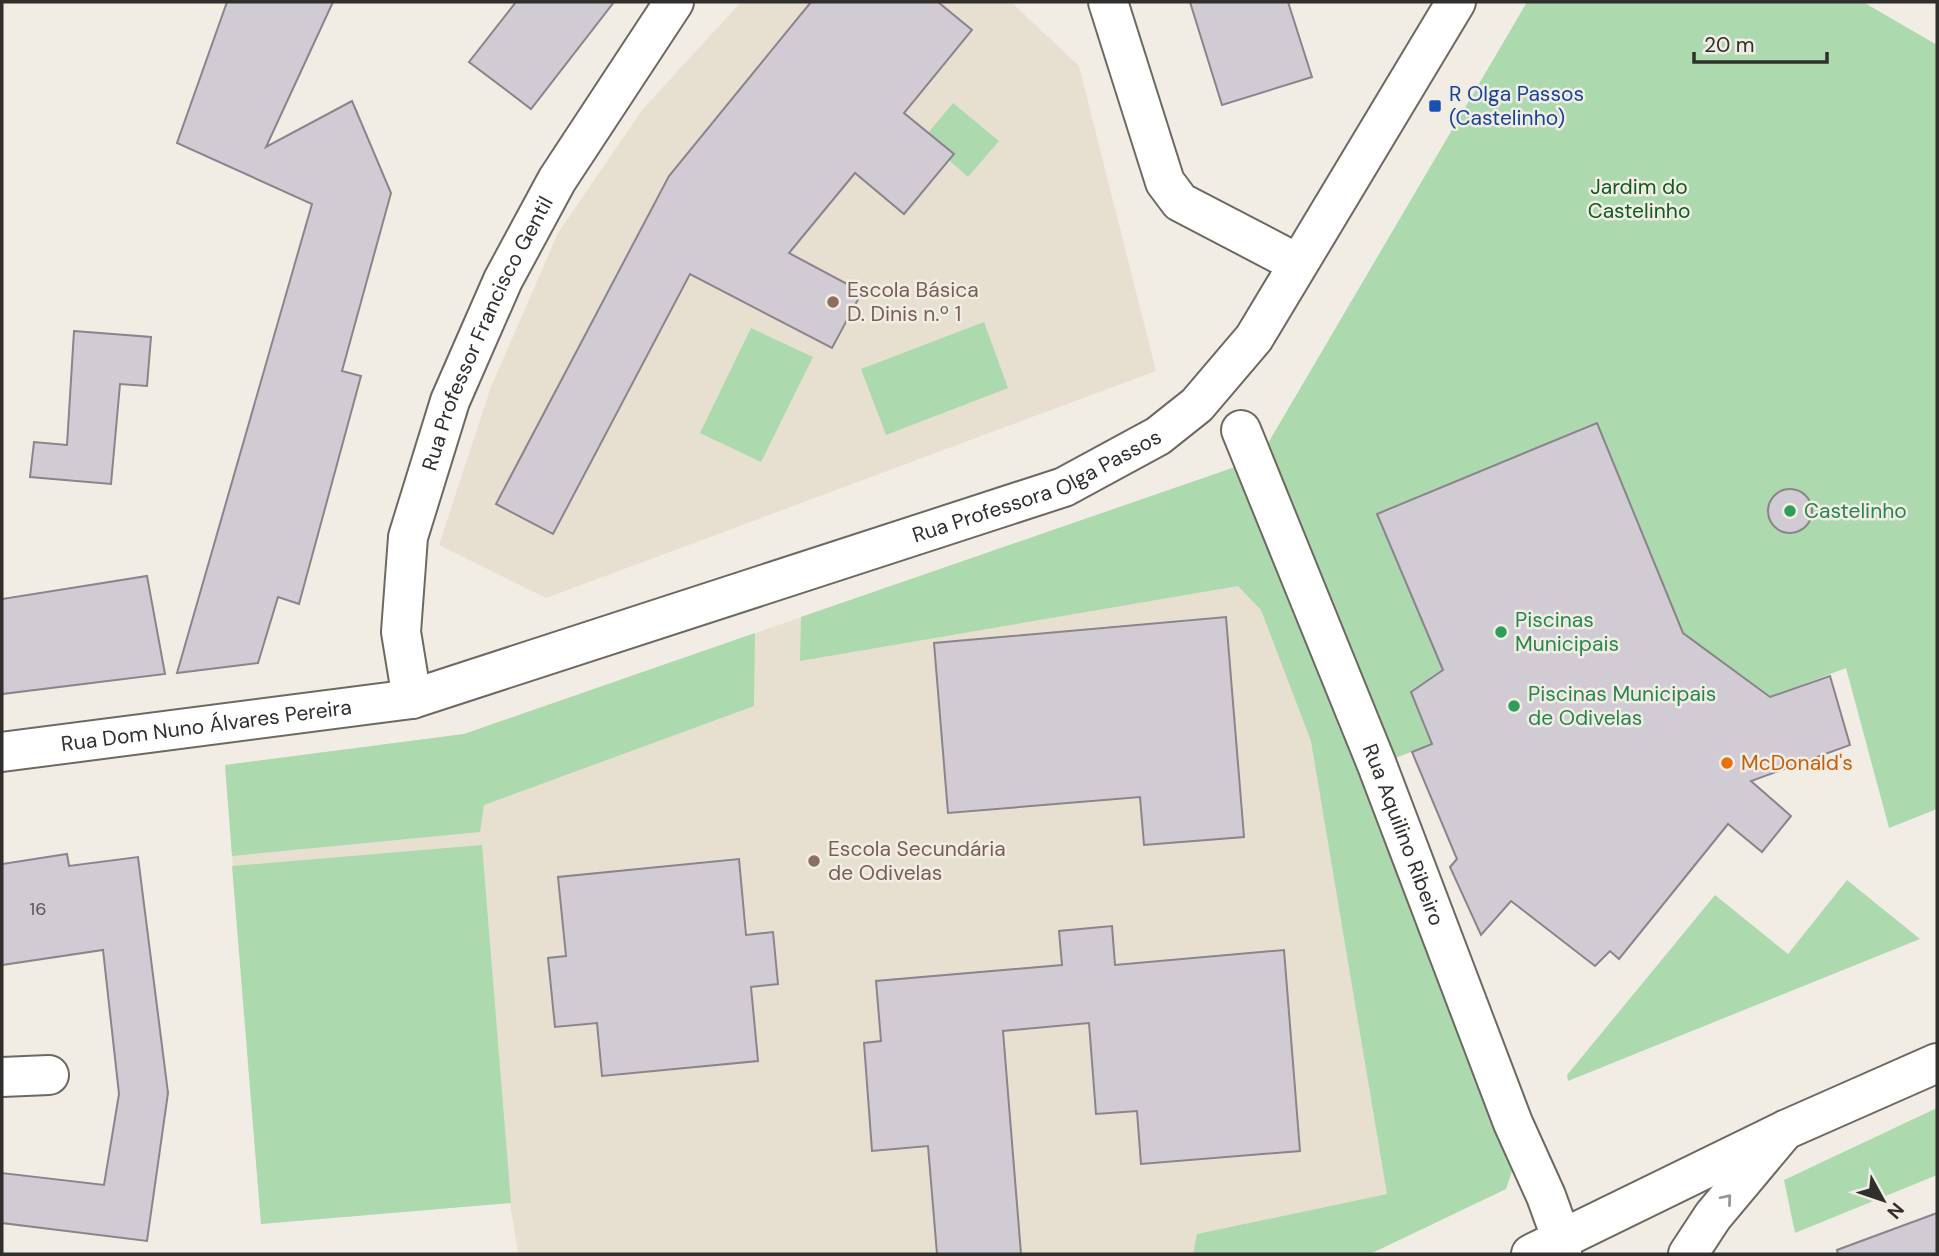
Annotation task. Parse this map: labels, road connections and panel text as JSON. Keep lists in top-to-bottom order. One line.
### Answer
{"streets":{"street":["Rua Professor Francisco Gentil","Rua Professora Olga Passos","Rua Dom Nuno Álvares Pereira","Rua Aquilino Ribeiro"]},"crossings":[["Rua Professor Francisco Gentil","Rua Professora Olga Passos"],["Rua Professor Francisco Gentil","Rua Dom Nuno Álvares Pereira"],["Rua Professora Olga Passos","Rua Dom Nuno Álvares Pereira"]],"parks":["Jardim do Castelinho"],"places":{"transit":["R Olga Passos (Castelinho)"],"other":["Escola Básica D. Dinis n.º 1","Castelinho","Piscinas Municipais","Piscinas Municipais de Odivelas","McDonald's","Escola Secundária de Odivelas"]},"house_numbers":["16"],"scale_bar":"20 m","north":"bottom right"}
